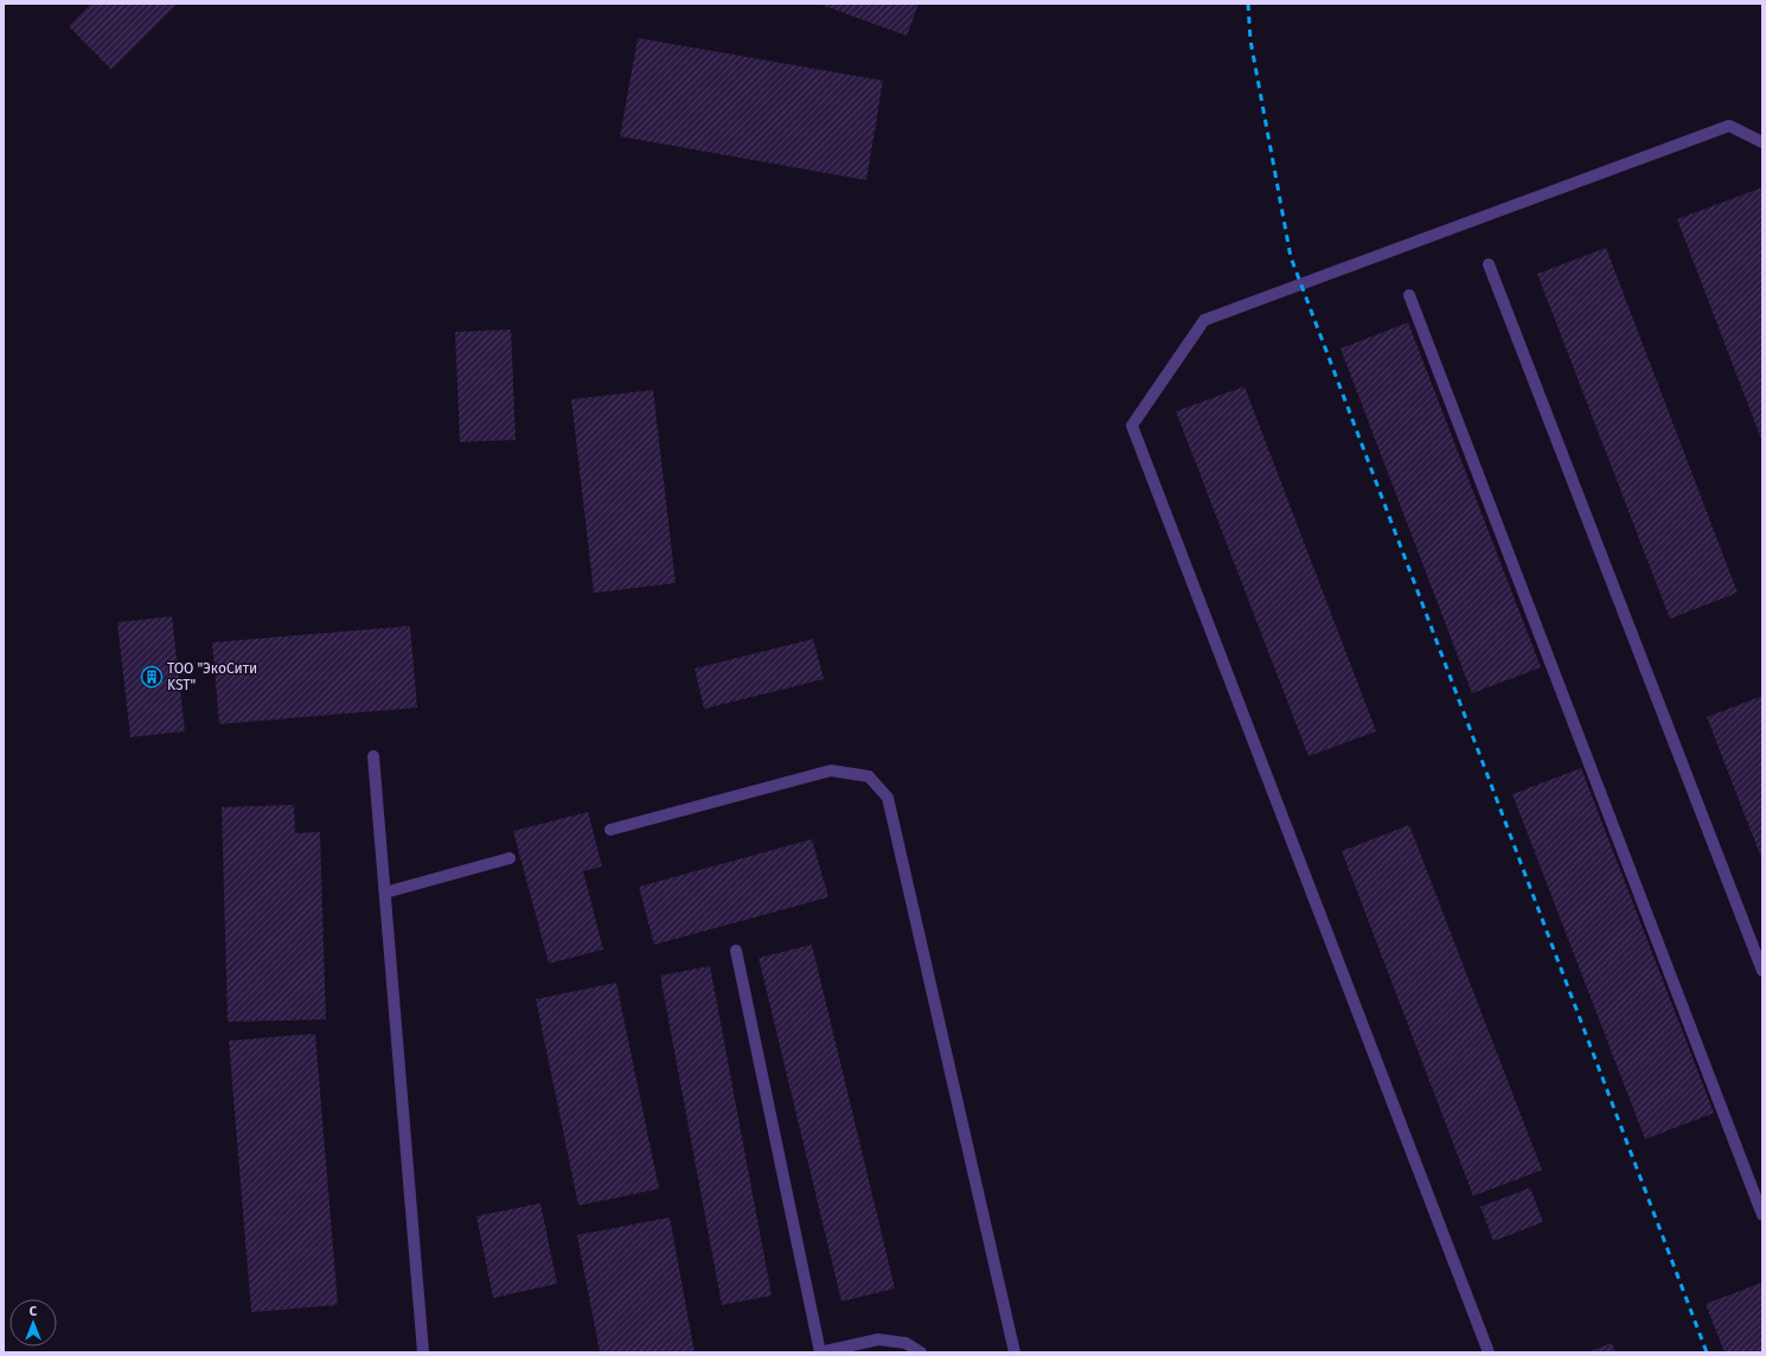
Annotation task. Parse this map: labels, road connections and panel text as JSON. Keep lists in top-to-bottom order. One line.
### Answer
{"places":{"building":["ТОО \"ЭкоСити KST\""]},"north":"top"}
